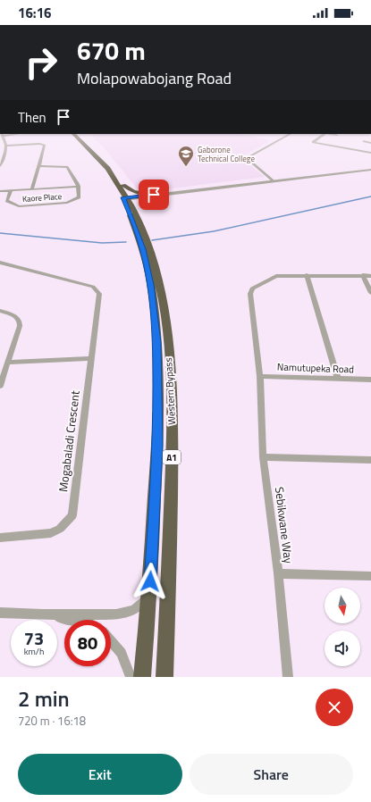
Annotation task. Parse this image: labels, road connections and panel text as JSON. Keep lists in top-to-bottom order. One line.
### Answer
{"streets":{"highway":["Western Bypass","A1"],"street":["Kaore Place","Namutupeka Road","Mogabaladi Crescent","Sebikwane Way"]},"crossings":[["Namutupeka Road","Sebikwane Way"]],"places":{"school or university":["Gaborone Technical College"]},"north":"bottom","page":{"status":"16:16","turn":["670 m","Molapowabojang Road"],"then":"Then","speed":"73 km/h","limit":"80","heading":["2 min","720 m · 16:18"],"buttons":["Exit","Share"]}}
